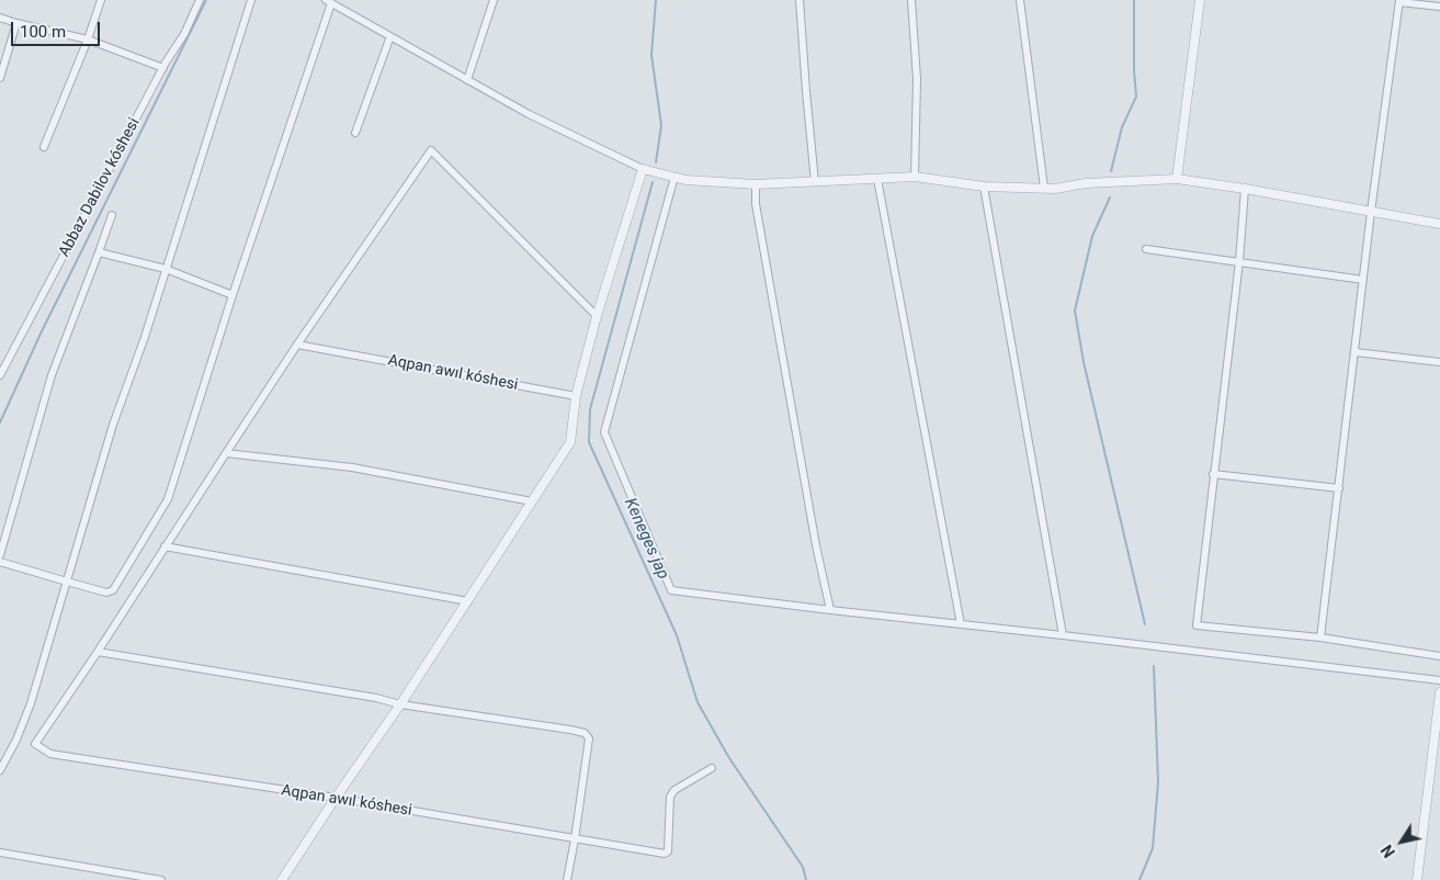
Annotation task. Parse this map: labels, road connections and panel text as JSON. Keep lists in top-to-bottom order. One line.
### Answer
{"streets":{"street":["Abbaz Dabilov kóshesi","Aqpan awıl kóshesi"]},"water":["Keneges jap"],"scale_bar":"100 m","north":"bottom left"}
